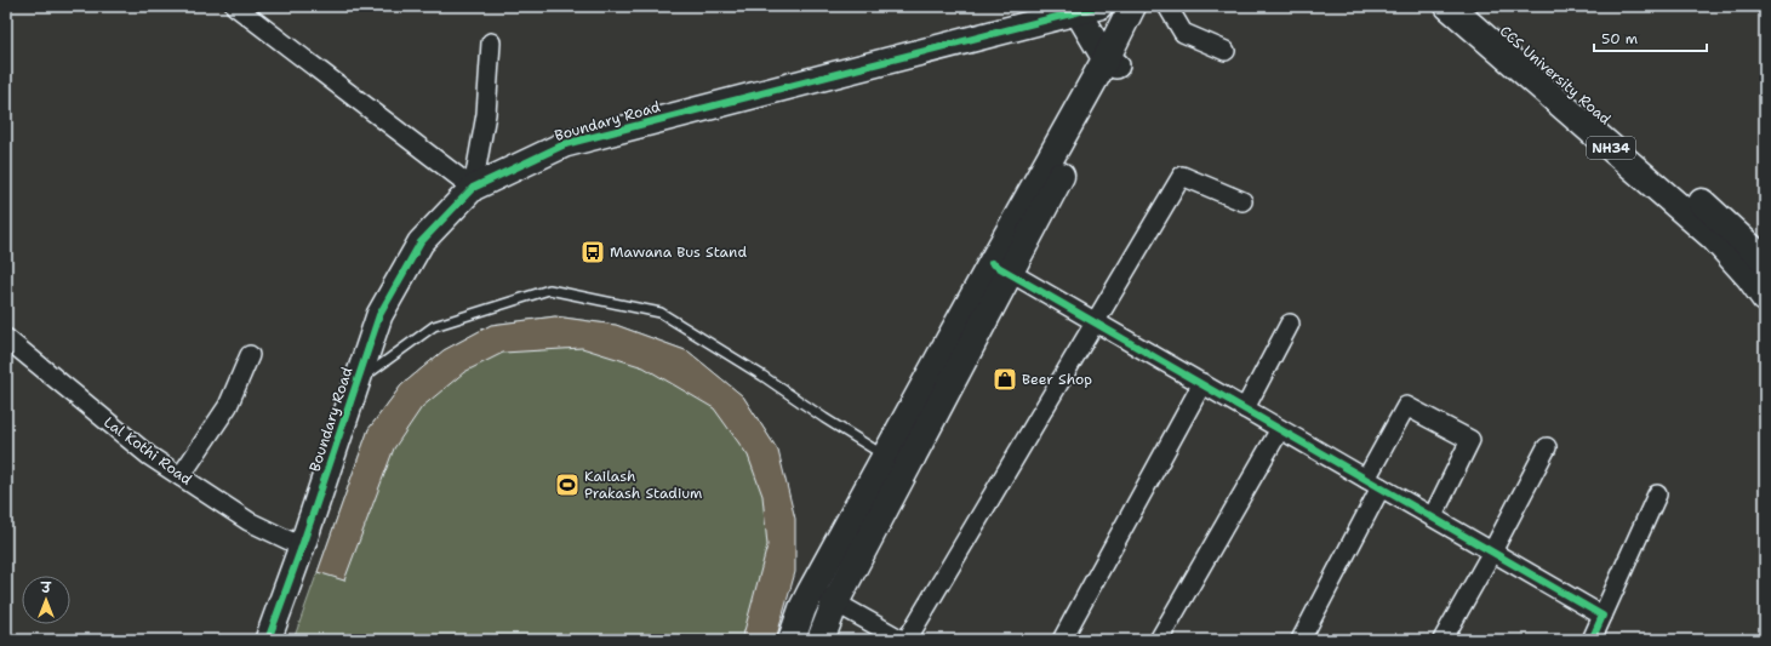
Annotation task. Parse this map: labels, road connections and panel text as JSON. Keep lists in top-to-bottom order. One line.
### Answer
{"streets":{"main road":["CCS University Road","NH34"],"street":["Boundary Road","Lal Kothi Road"]},"crossings":[["Boundary Road","Lal Kothi Road"]],"places":{"bus stop":["Mawana Bus Stand"],"shop":["Beer Shop"],"sports":["Kailash Prakash Stadium"]},"scale_bar":"50 m","north":"top"}
